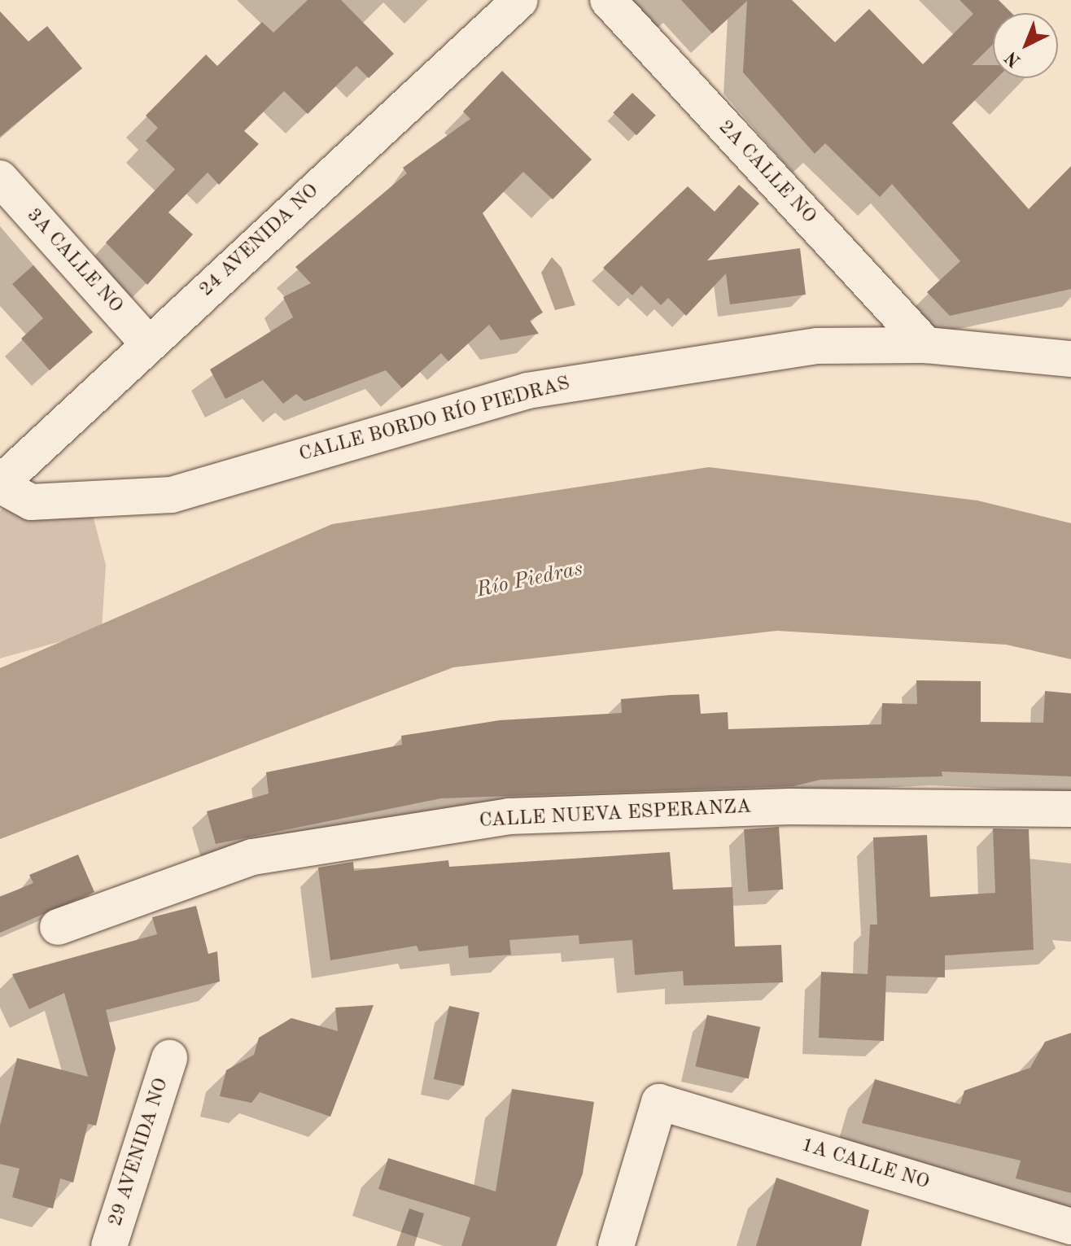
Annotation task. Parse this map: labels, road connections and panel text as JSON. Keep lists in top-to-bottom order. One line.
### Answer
{"streets":{"street":["2A CALLE NO","24 AVENIDA NO","3A CALLE NO","CALLE BORDO RÍO PIEDRAS","CALLE NUEVA ESPERANZA","29 AVENIDA NO","1A CALLE NO"]},"crossings":[["2A CALLE NO","CALLE BORDO RÍO PIEDRAS"],["24 AVENIDA NO","3A CALLE NO"],["24 AVENIDA NO","CALLE BORDO RÍO PIEDRAS"]],"water":["Río Piedras"],"north":"bottom left"}
